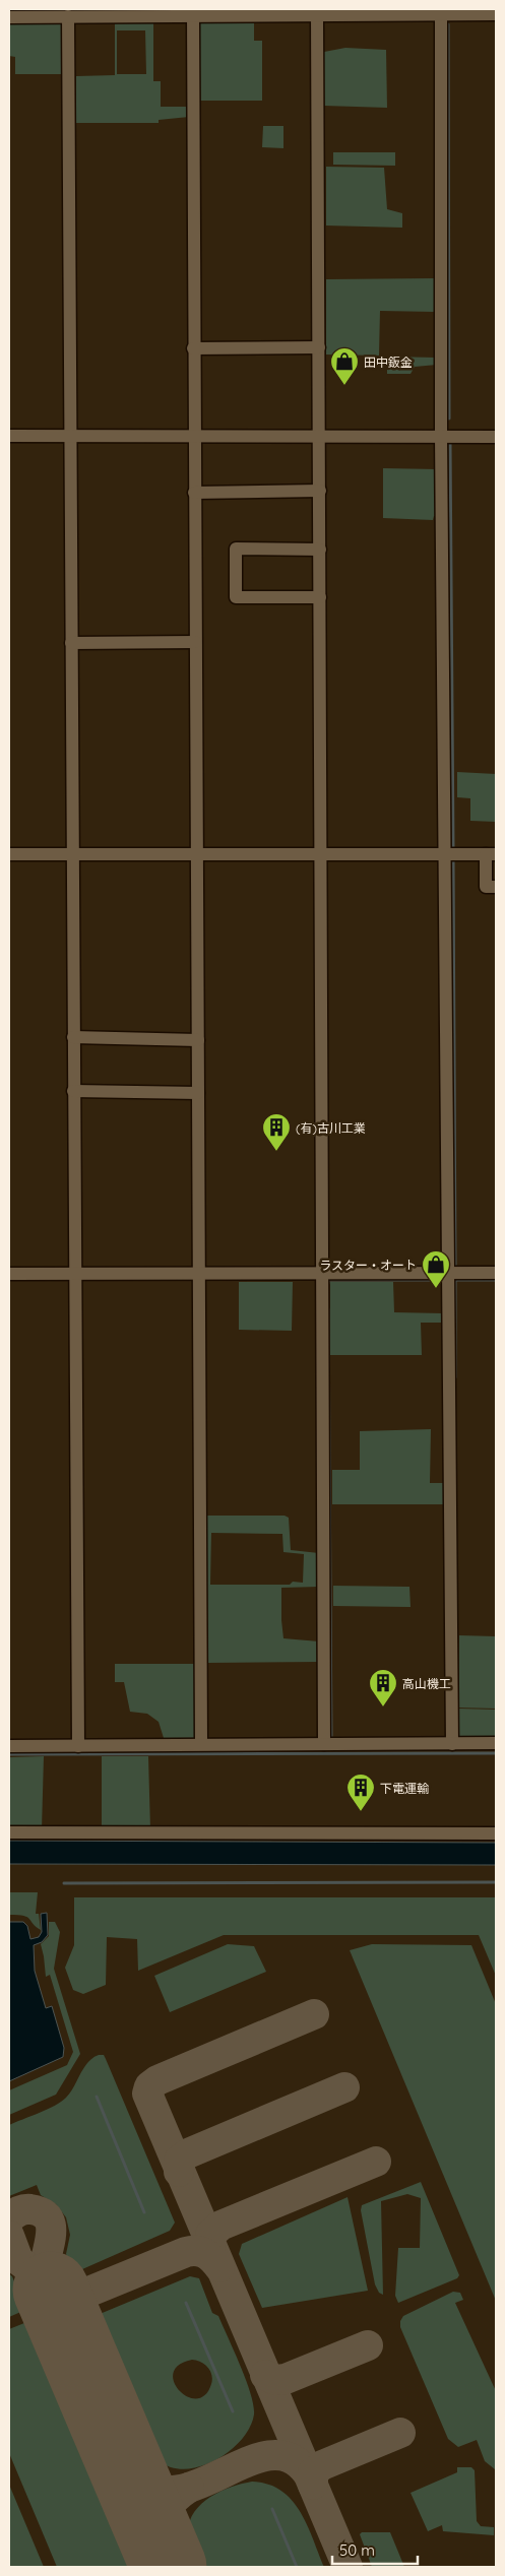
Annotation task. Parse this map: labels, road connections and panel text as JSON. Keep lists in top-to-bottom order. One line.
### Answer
{"places":{"shop":["田中鈑金","ラスター・オート"],"building":["(有)古川工業","高山機工","下電運輸"]},"scale_bar":"50 m"}
